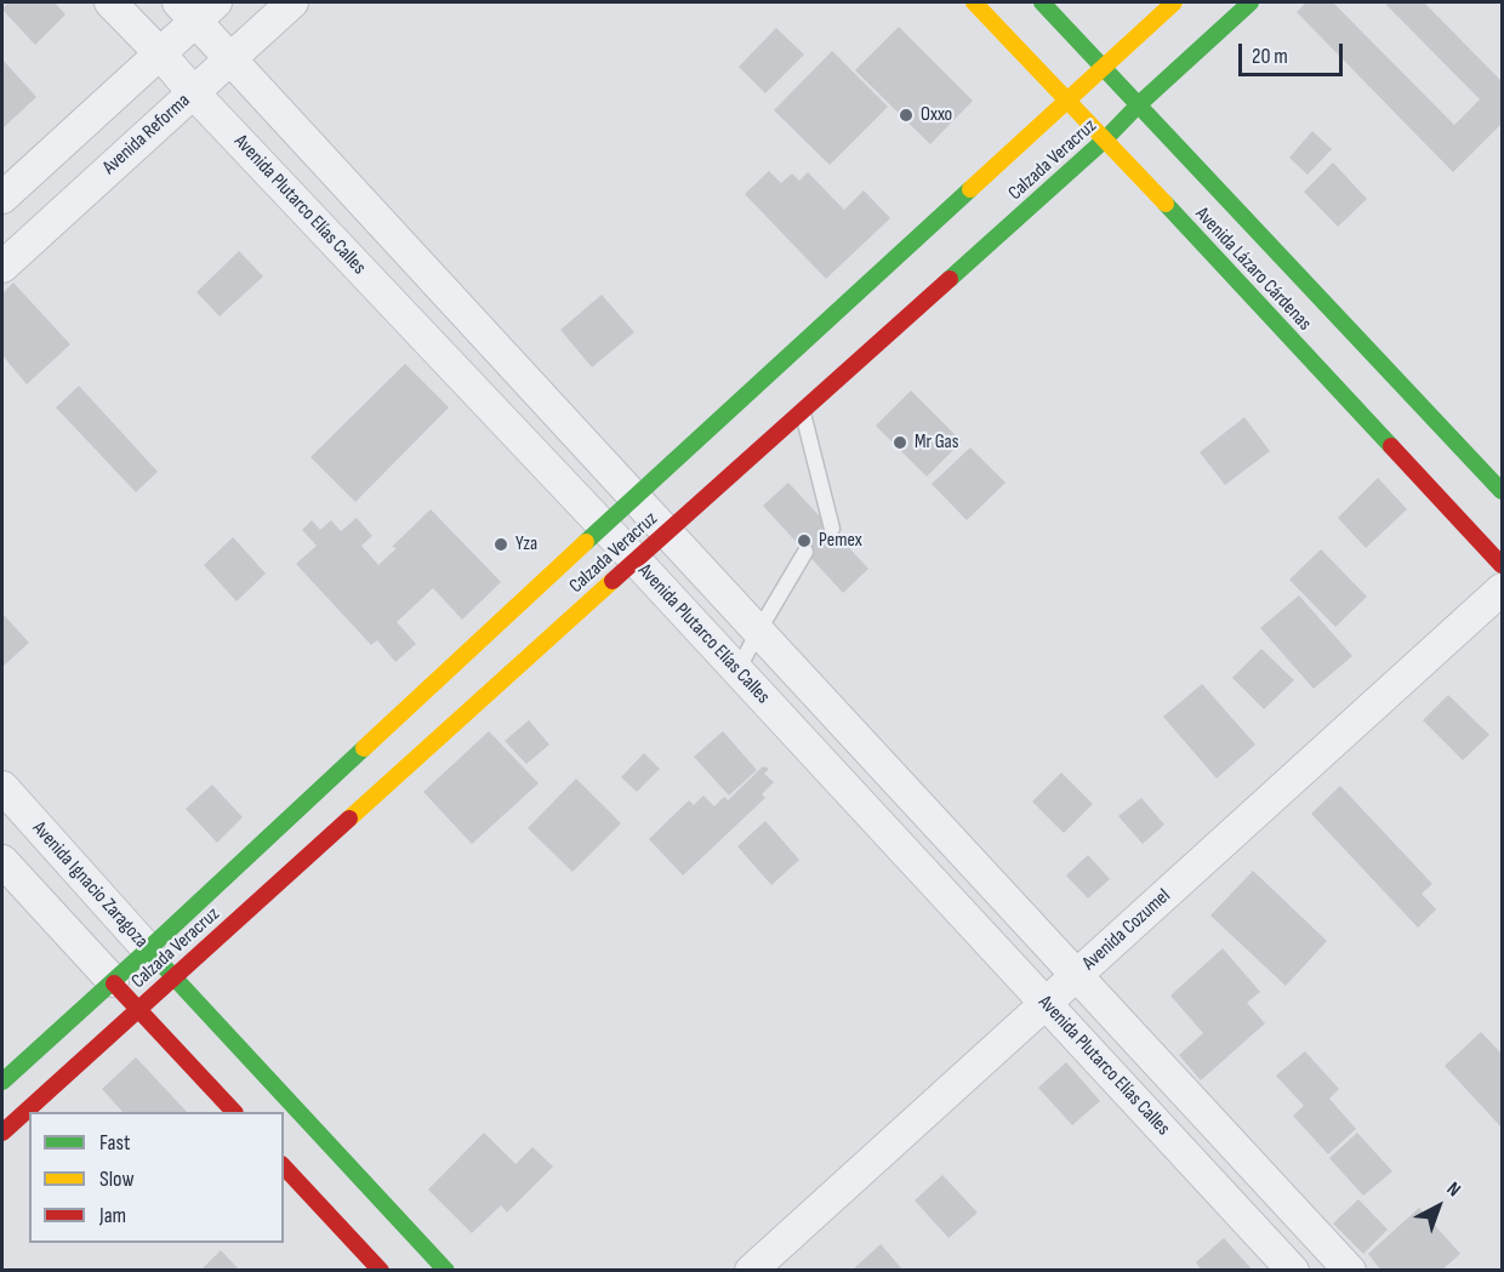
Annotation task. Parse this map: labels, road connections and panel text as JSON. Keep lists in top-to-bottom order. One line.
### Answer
{"streets":{"main road":["Calzada Veracruz","Avenida Lázaro Cárdenas","Avenida Ignacio Zaragoza"],"street":["Avenida Reforma","Avenida Plutarco Elías Calles","Avenida Cozumel"]},"crossings":[["Avenida Reforma","Avenida Plutarco Elías Calles"],["Calzada Veracruz","Avenida Plutarco Elías Calles"],["Calzada Veracruz","Avenida Lázaro Cárdenas"],["Calzada Veracruz","Avenida Ignacio Zaragoza"],["Avenida Plutarco Elías Calles","Avenida Cozumel"]],"places":["Oxxo","Mr Gas","Pemex","Yza"],"legend":["Fast","Slow","Jam"],"scale_bar":"20 m","north":"top right"}
